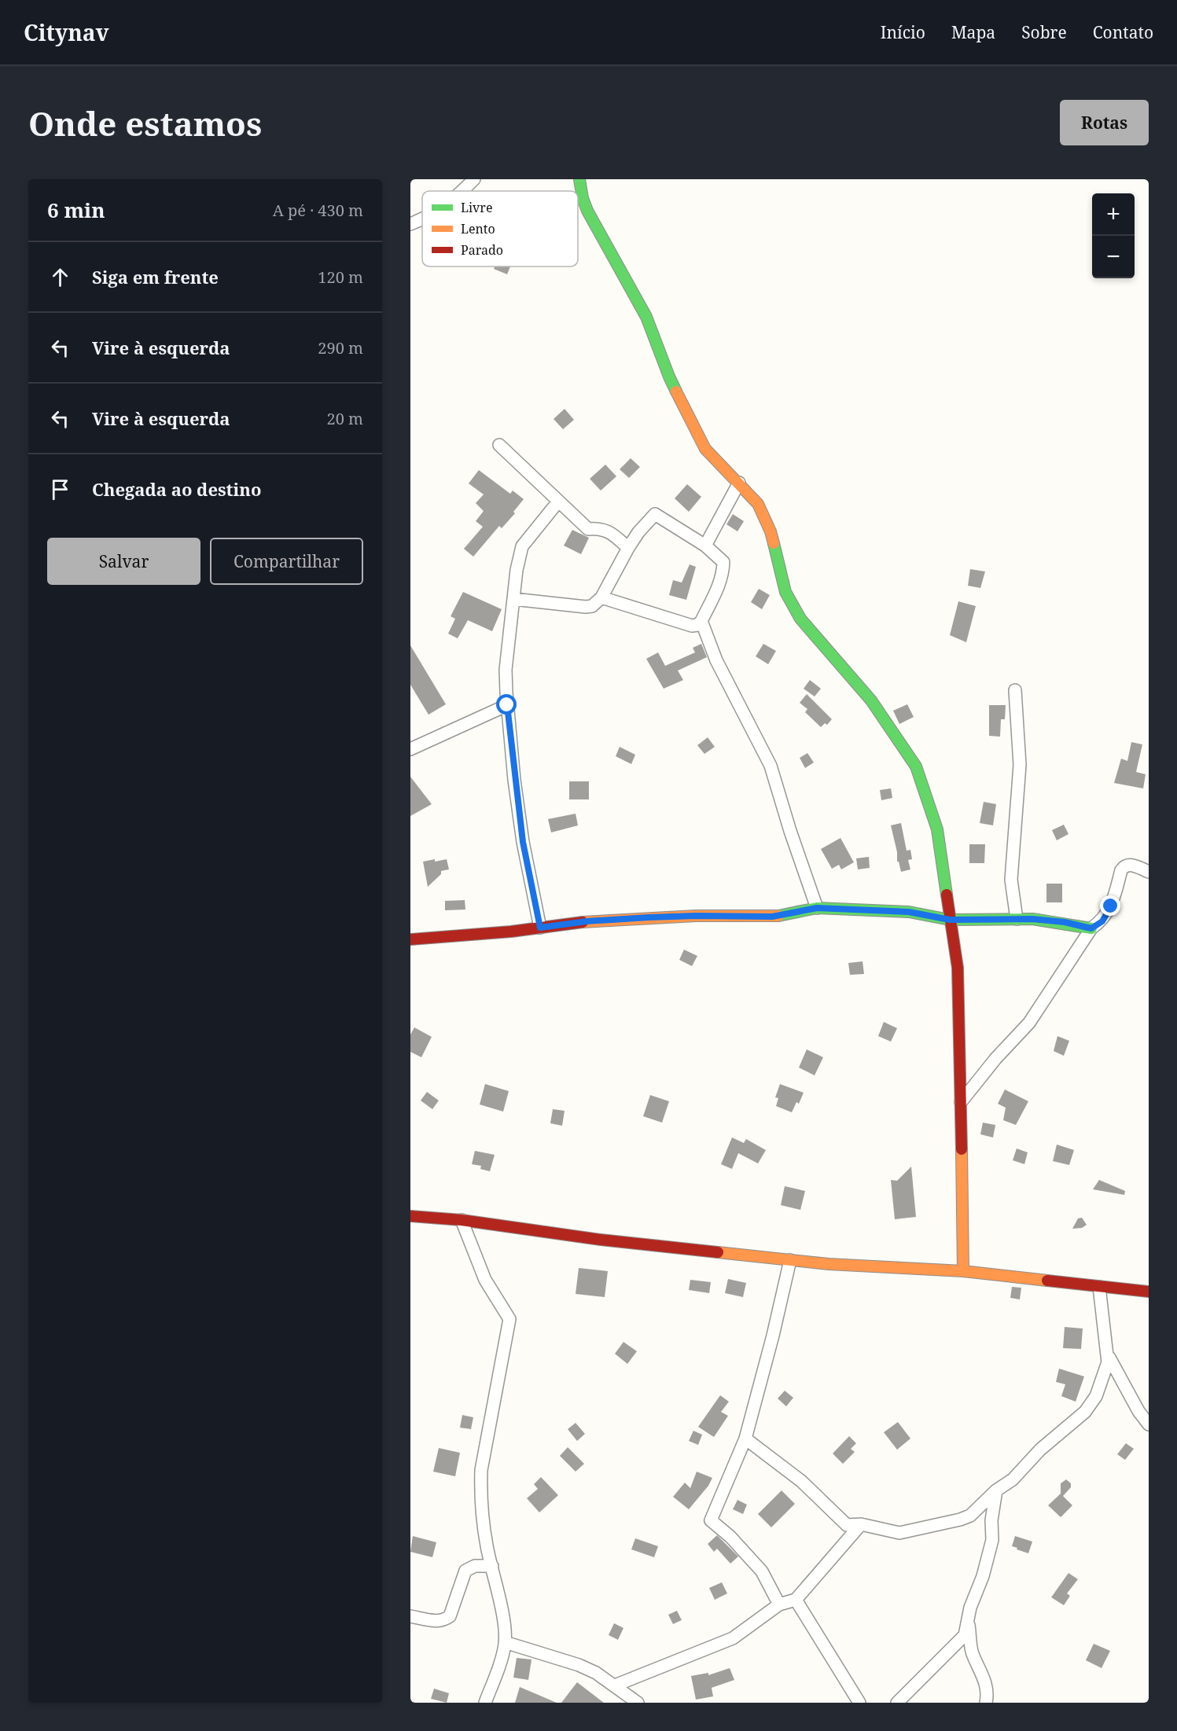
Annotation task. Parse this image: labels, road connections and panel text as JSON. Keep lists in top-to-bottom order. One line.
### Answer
{"legend":["Livre","Lento","Parado"],"page":{"header":"Citynav","nav":["Início","Mapa","Sobre","Contato"],"buttons":["Rotas",["Salvar","Compartilhar"]],"title":"Onde estamos","heading":["6 min","A pé · 430 m"],"map_buttons":["+","−"],"list":[["Siga em frente","120 m"],["Vire à esquerda","290 m"],["Vire à esquerda","20 m"],"Chegada ao destino"]}}
